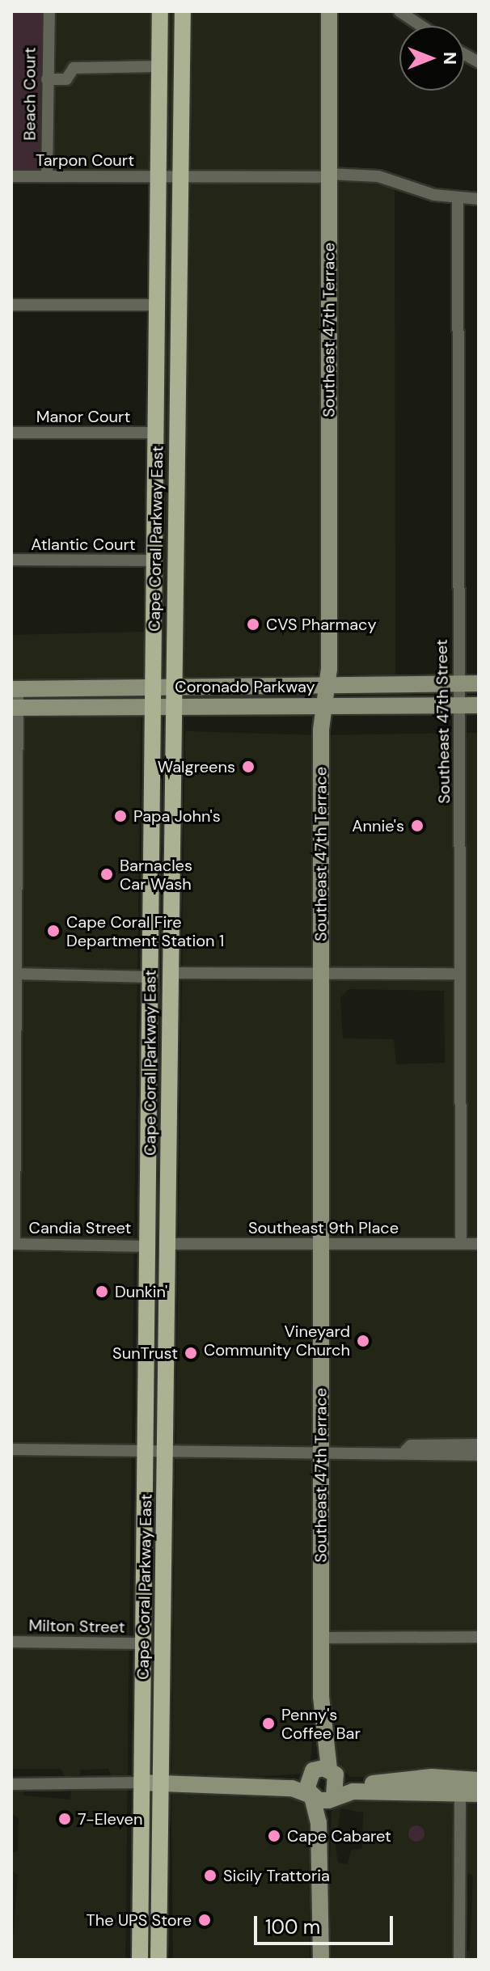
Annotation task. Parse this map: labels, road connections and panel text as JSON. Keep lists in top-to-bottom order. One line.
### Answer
{"streets":{"main road":["Cape Coral Parkway East"],"street":["Beach Court","Tarpon Court","Southeast 47th Terrace","Manor Court","Atlantic Court","Coronado Parkway","Southeast 47th Street","Candia Street","Southeast 9th Place","Milton Street"]},"crossings":[["Beach Court","Tarpon Court"],["Tarpon Court","Southeast 47th Terrace"],["Tarpon Court","Cape Coral Parkway East"],["Tarpon Court","Southeast 47th Street"],["Southeast 47th Terrace","Coronado Parkway"],["Southeast 47th Terrace","Southeast 9th Place"],["Manor Court","Cape Coral Parkway East"],["Cape Coral Parkway East","Atlantic Court"],["Cape Coral Parkway East","Coronado Parkway"],["Cape Coral Parkway East","Candia Street"],["Cape Coral Parkway East","Southeast 9th Place"],["Cape Coral Parkway East","Milton Street"],["Coronado Parkway","Southeast 47th Street"],["Southeast 47th Street","Southeast 9th Place"]],"places":["CVS Pharmacy","Walgreens","Papa John's","Annie's","Barnacles Car Wash","Cape Coral Fire Department Station 1","Dunkin'","Vineyard Community Church","SunTrust","Penny's Coffee Bar","7-Eleven","Cape Cabaret","Sicily Trattoria","The UPS Store"],"scale_bar":"100 m","north":"right"}
